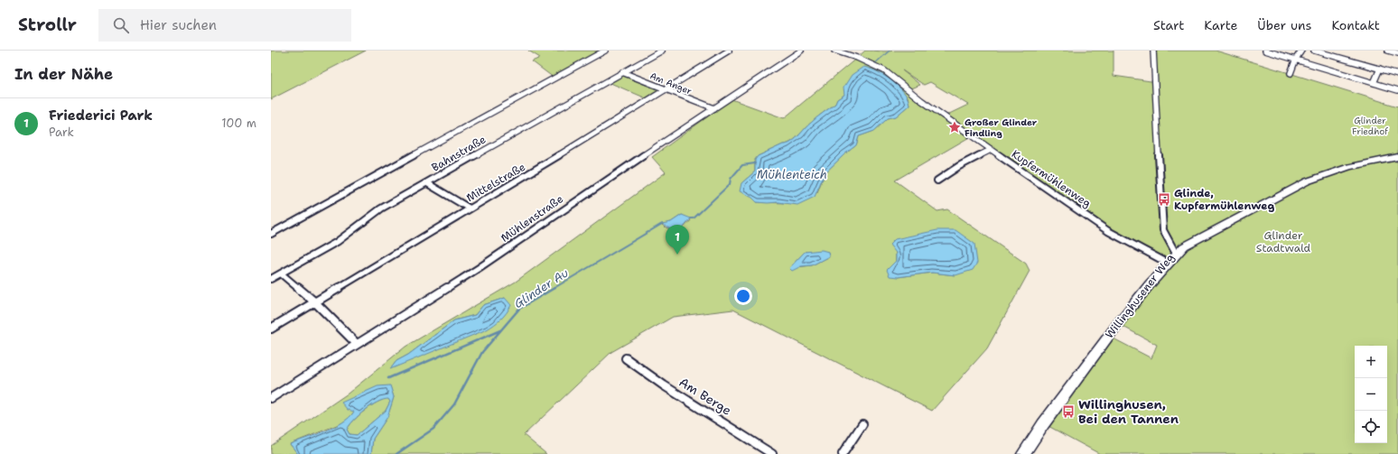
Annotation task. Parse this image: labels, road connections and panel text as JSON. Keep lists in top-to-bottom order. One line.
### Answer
{"streets":{"street":["Am Anger","Bahnstraße","Kupfermühlenweg","Mittelstraße","Mühlenstraße","Willinghusener Weg","Am Berge"]},"crossings":[["Am Anger","Bahnstraße"],["Am Anger","Mittelstraße"],["Am Anger","Mühlenstraße"],["Kupfermühlenweg","Willinghusener Weg"]],"water":["Mühlenteich","Glinder Au"],"parks":["Glinder Friedhof","Glinder Stadtwald"],"places":{"place":["Großer Glinder Findling"],"bus stop":["Glinde, Kupfermühlenweg","Willinghusen, Bei den Tannen"]},"page":{"header":"Strollr","search":"Hier suchen","nav":["Start","Karte","Über uns","Kontakt"],"heading":"In der Nähe","list":[{"mark":"1","name":"Friederici Park","note":"Park","value":"100 m"}],"pins":"1","map_buttons":["+","−"]}}
